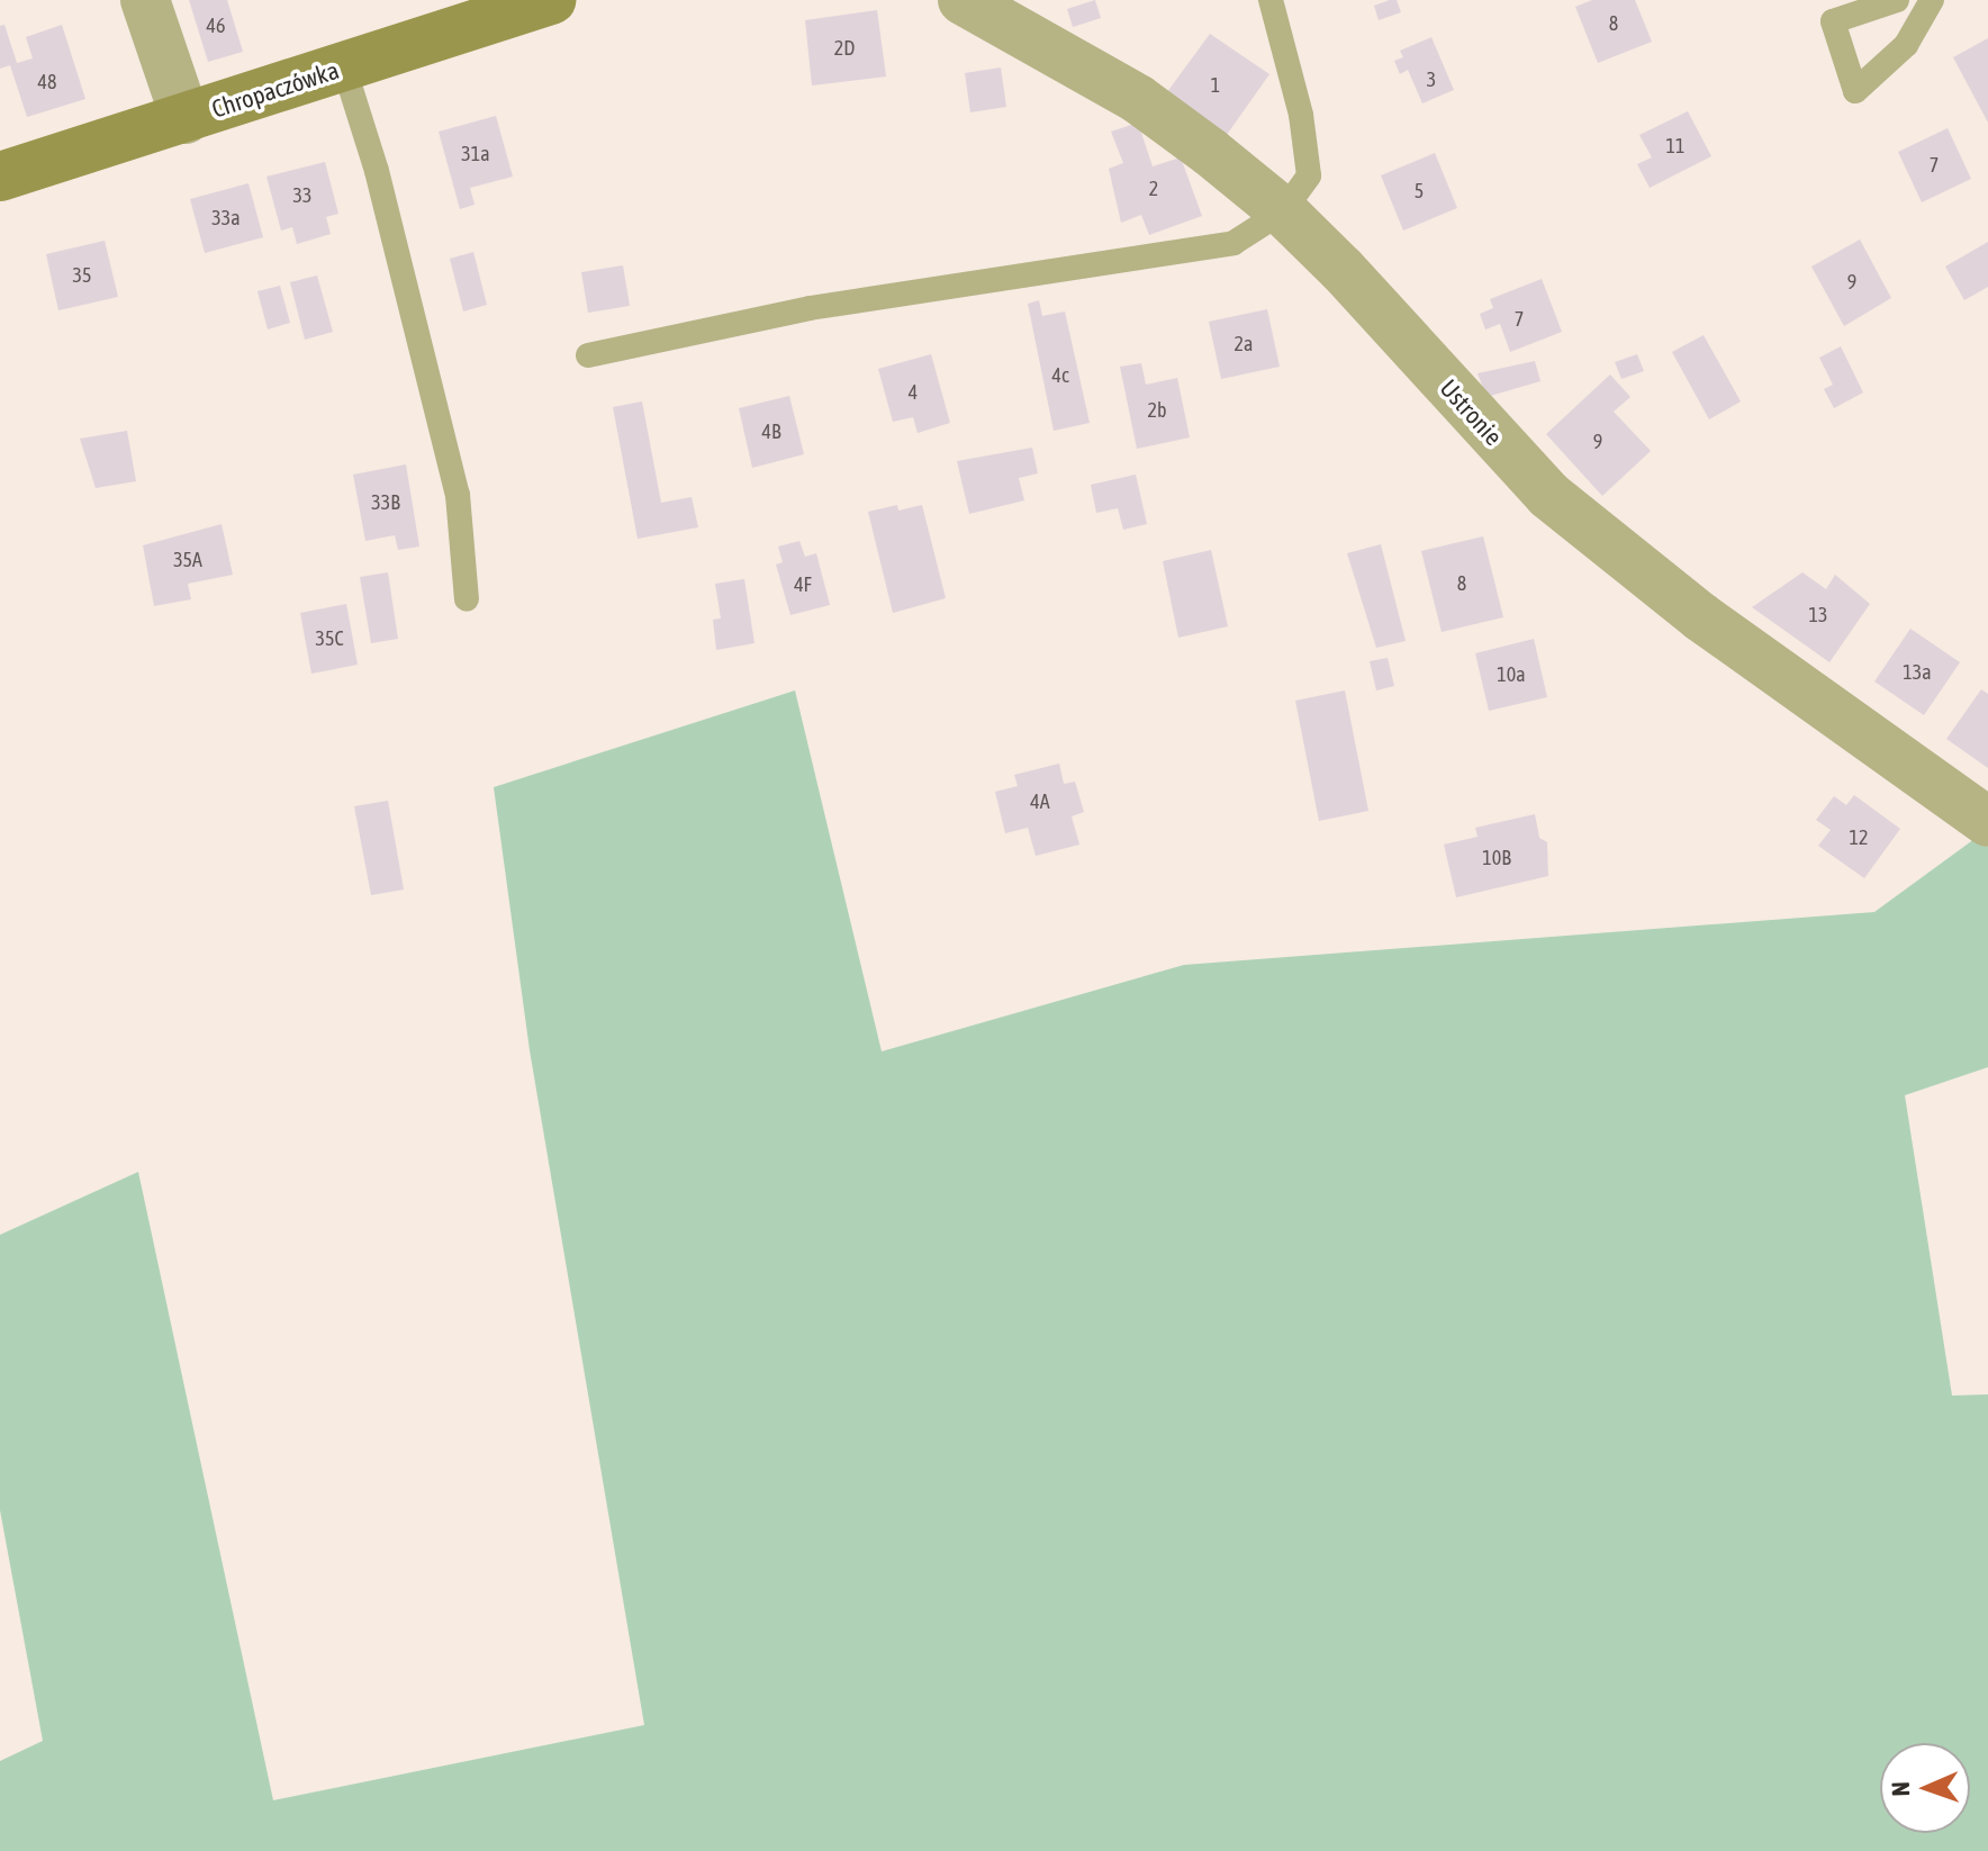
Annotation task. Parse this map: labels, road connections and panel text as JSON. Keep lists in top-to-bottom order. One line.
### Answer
{"streets":{"street":["Chropaczówka","Ustronie"]},"house_numbers":["8","46","2D","3","48","1","11","31a","7","2","5","33","33a","35","9","7","2a","4c","4","2b","4B","9","33B","35A","8","4F","13","35C","13a","10a","4A","12","10B"],"north":"left"}
